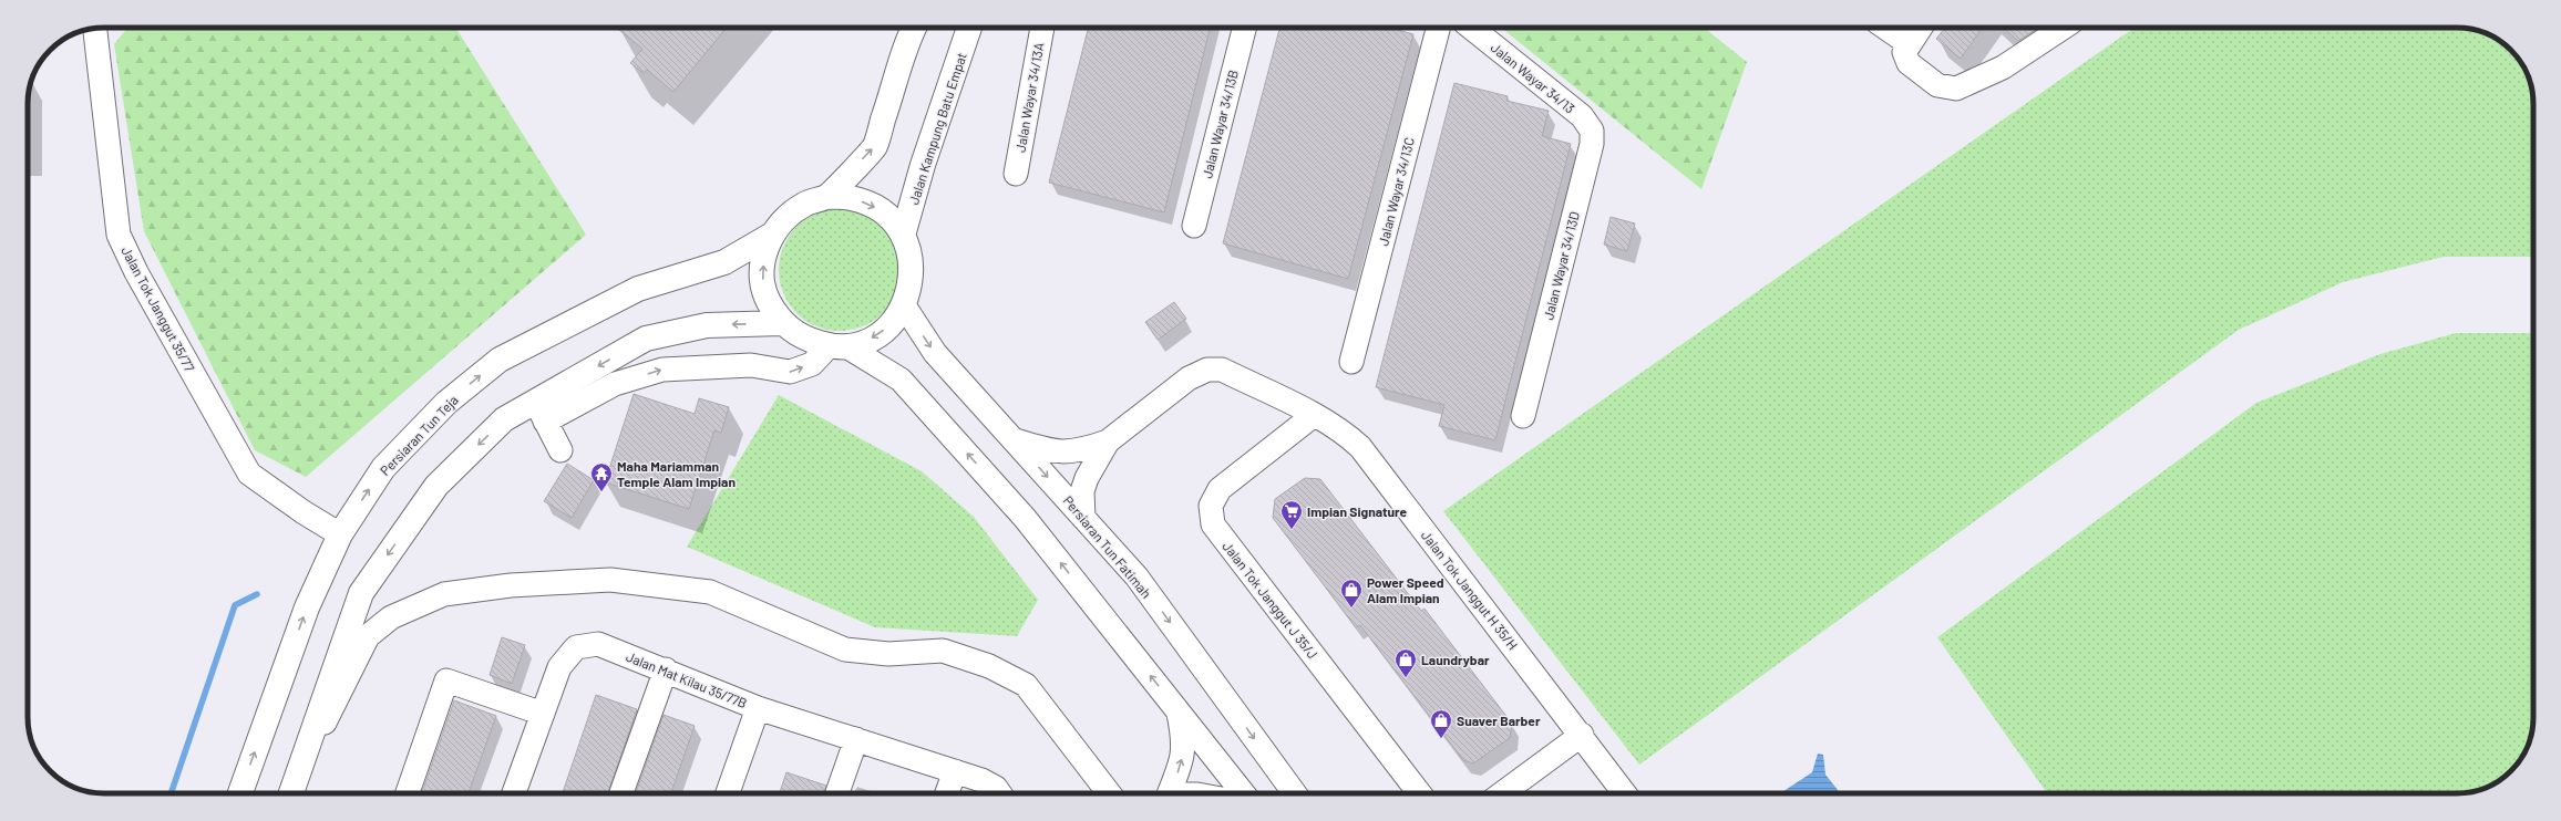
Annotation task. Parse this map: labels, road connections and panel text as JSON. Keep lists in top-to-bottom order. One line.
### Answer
{"streets":{"main road":["Jalan Kampung Batu Empat","Persiaran Tun Teja"],"street":["Jalan Wayar 34/13","Jalan Wayar 34/13A","Jalan Wayar 34/13B","Jalan Wayar 34/13C","Jalan Wayar 34/13D","Jalan Tok Janggut 35/77","Persiaran Tun Fatimah","Jalan Tok Janggut H 35/H","Jalan Tok Janggut J 35/J","Jalan Mat Kilau 35/77B"]},"crossings":[["Jalan Wayar 34/13","Jalan Wayar 34/13D"],["Jalan Kampung Batu Empat","Persiaran Tun Teja"],["Jalan Kampung Batu Empat","Persiaran Tun Fatimah"],["Jalan Tok Janggut 35/77","Persiaran Tun Teja"],["Persiaran Tun Teja","Persiaran Tun Fatimah"],["Jalan Tok Janggut H 35/H","Jalan Tok Janggut J 35/J"]],"places":{"temple":["Maha Mariamman Temple Alam Impian"],"supermarket":["Impian Signature"],"shop":["Power Speed Alam Impian","Laundrybar","Suaver Barber"]}}
